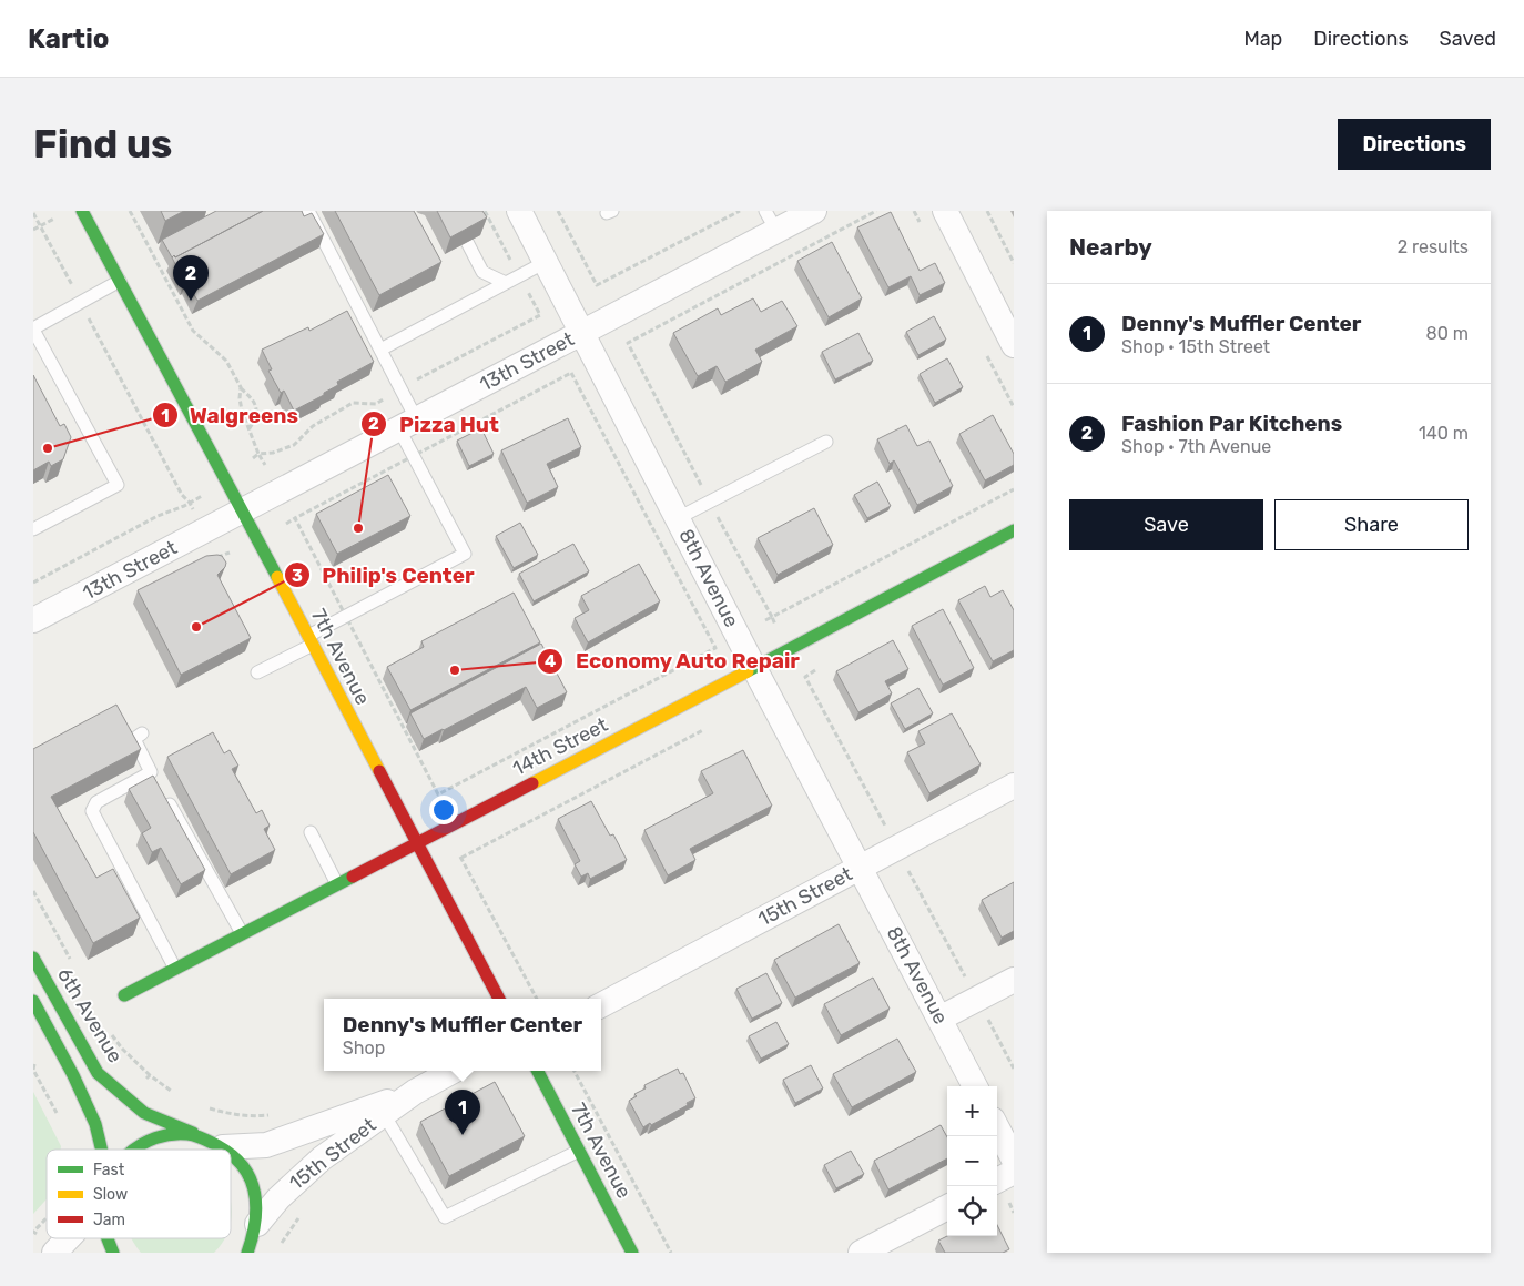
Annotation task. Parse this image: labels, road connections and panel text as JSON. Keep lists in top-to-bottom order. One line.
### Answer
{"streets":{"main road":["7th Avenue","14th Street","6th Avenue"],"street":["13th Street","8th Avenue","15th Street"]},"crossings":[["13th Street","8th Avenue"],["13th Street","7th Avenue"],["8th Avenue","14th Street"],["8th Avenue","15th Street"],["7th Avenue","14th Street"],["15th Street","6th Avenue"]],"places":["Walgreens","Pizza Hut","Philip's Center","Economy Auto Repair"],"legend":["Fast","Slow","Jam"],"page":{"header":"Kartio","nav":["Map","Directions","Saved"],"buttons":["Directions",["Save","Share"]],"title":"Find us","heading":["Nearby","2 results"],"pins":["2","1"],"list":[{"mark":"1","name":"Denny's Muffler Center","note":"Shop · 15th Street","value":"80 m"},{"mark":"2","name":"Fashion Par Kitchens","note":"Shop · 7th Avenue","value":"140 m"}],"popup":["Denny's Muffler Center","Shop"],"map_buttons":["+","−"]}}
